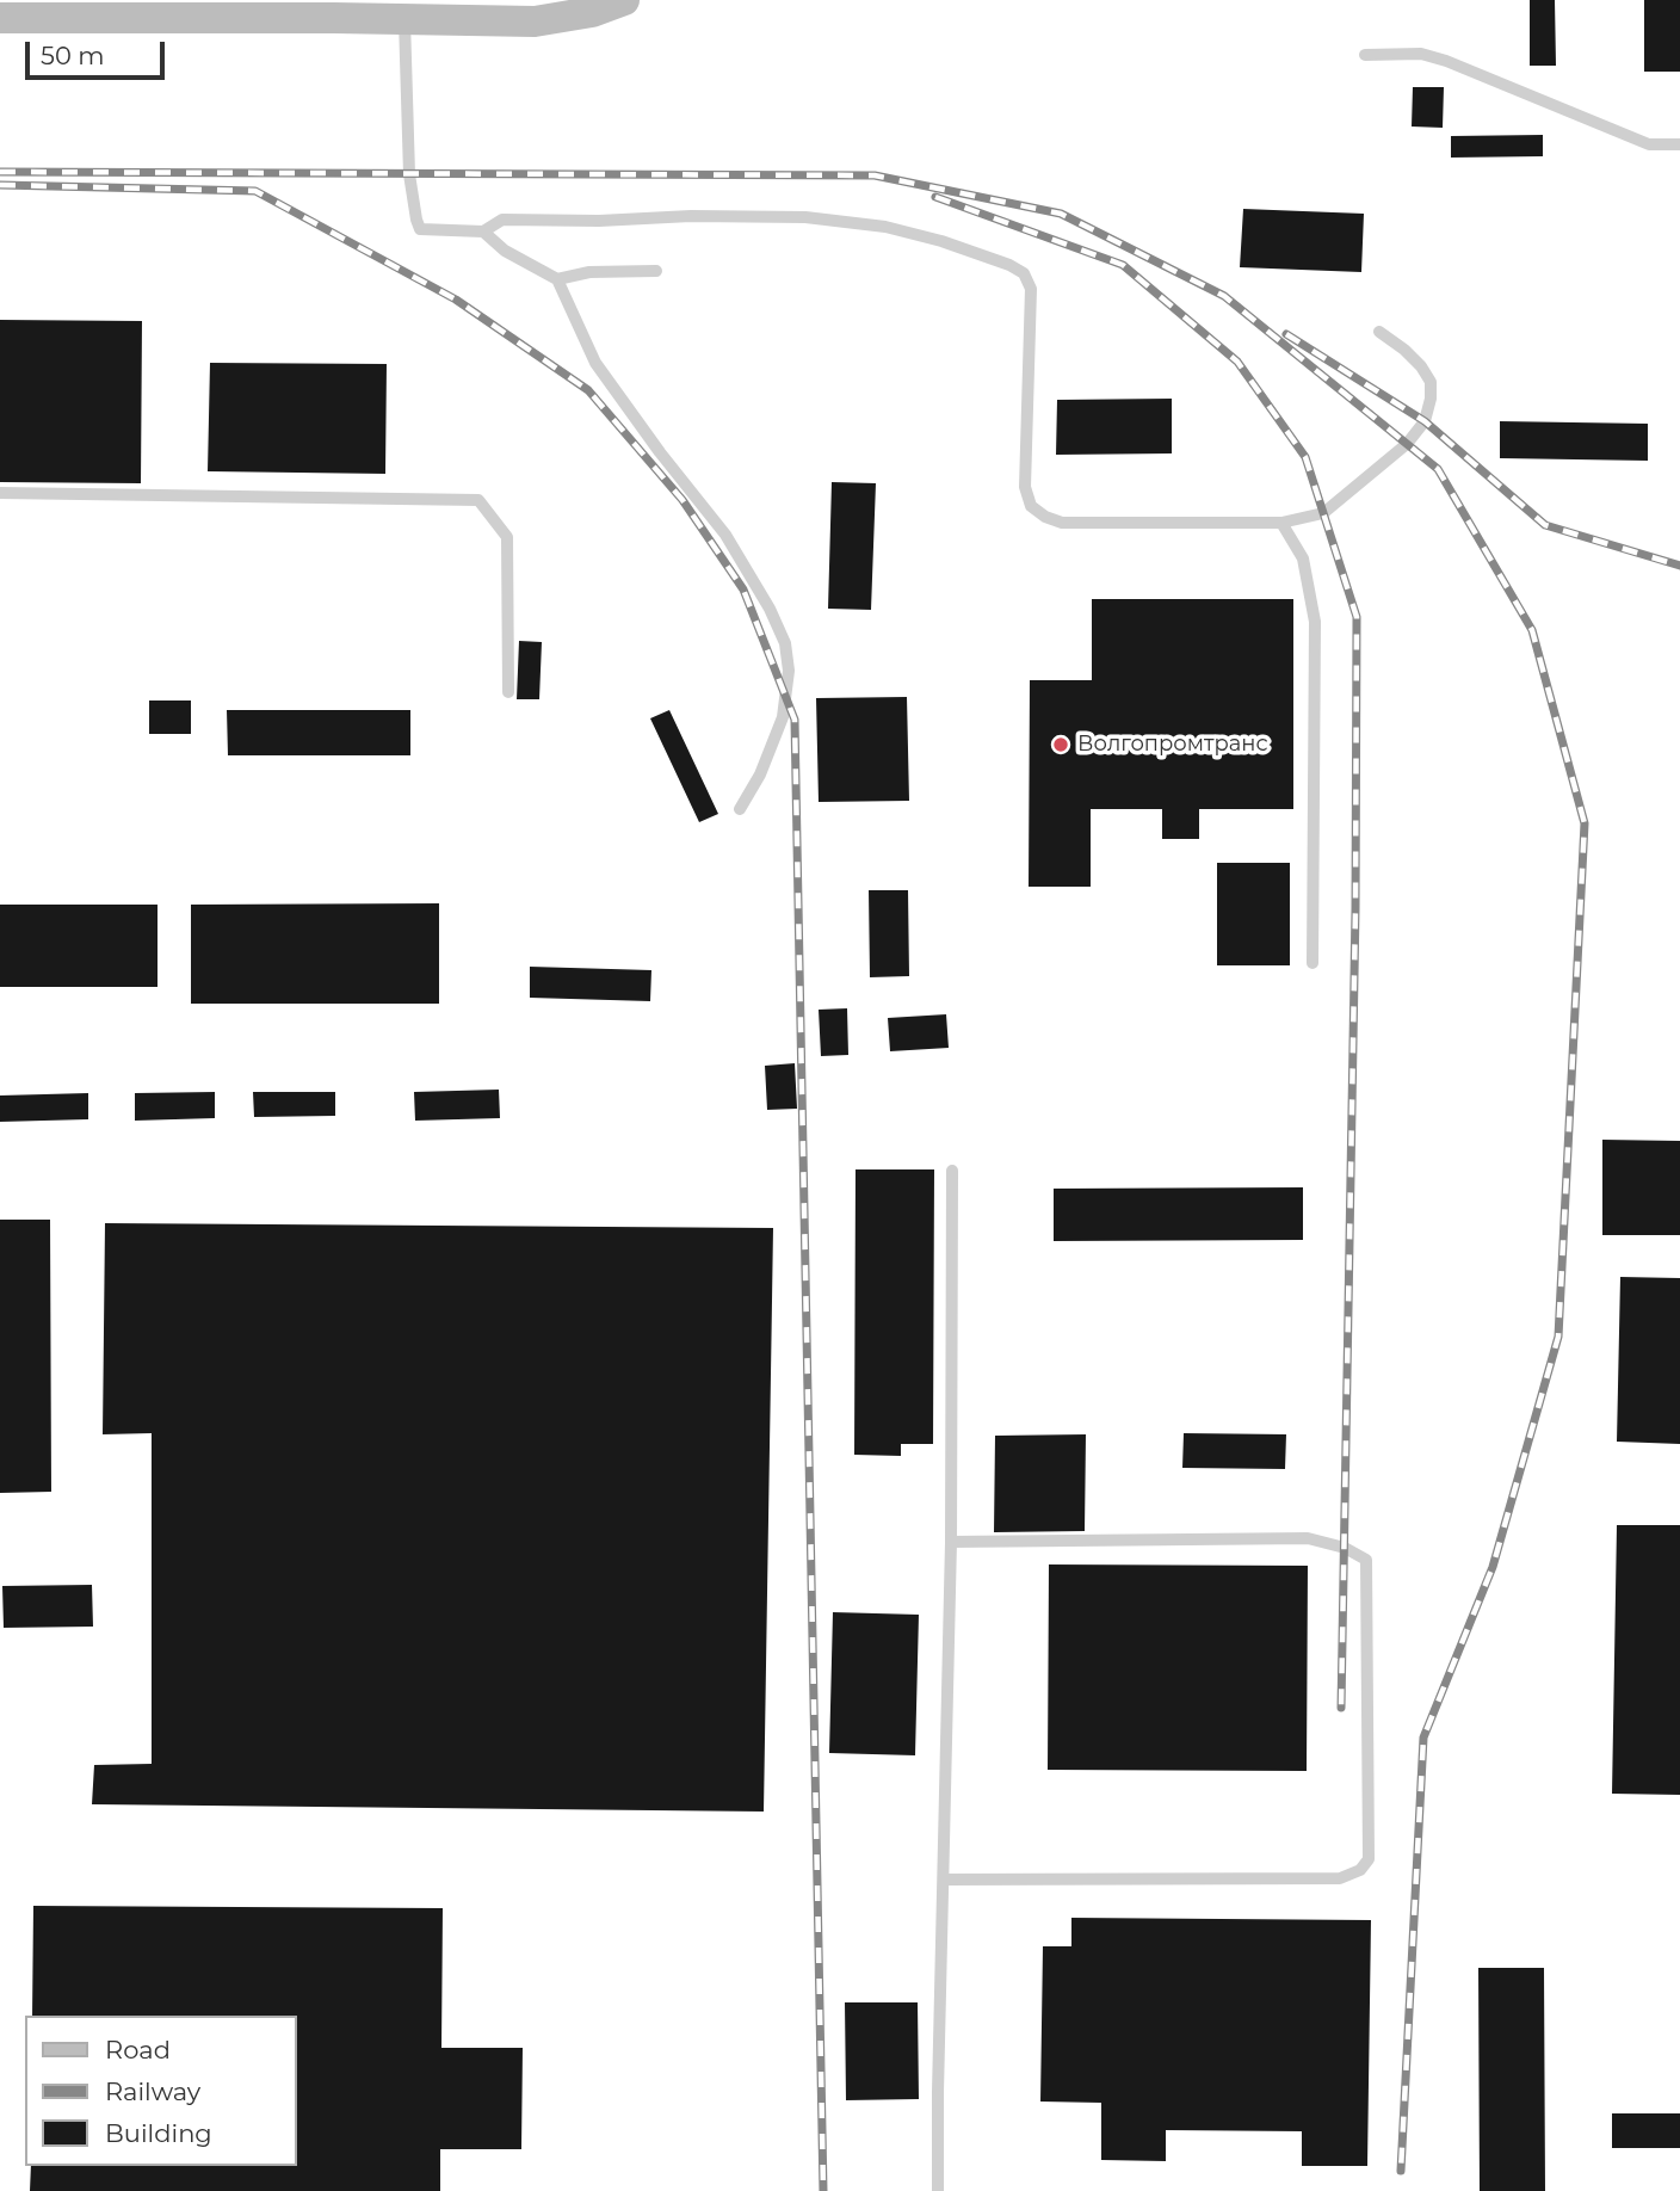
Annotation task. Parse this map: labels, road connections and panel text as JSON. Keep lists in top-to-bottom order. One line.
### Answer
{"places":["Волгопромтранс"],"legend":["Road","Railway","Building"],"scale_bar":"50 m"}
